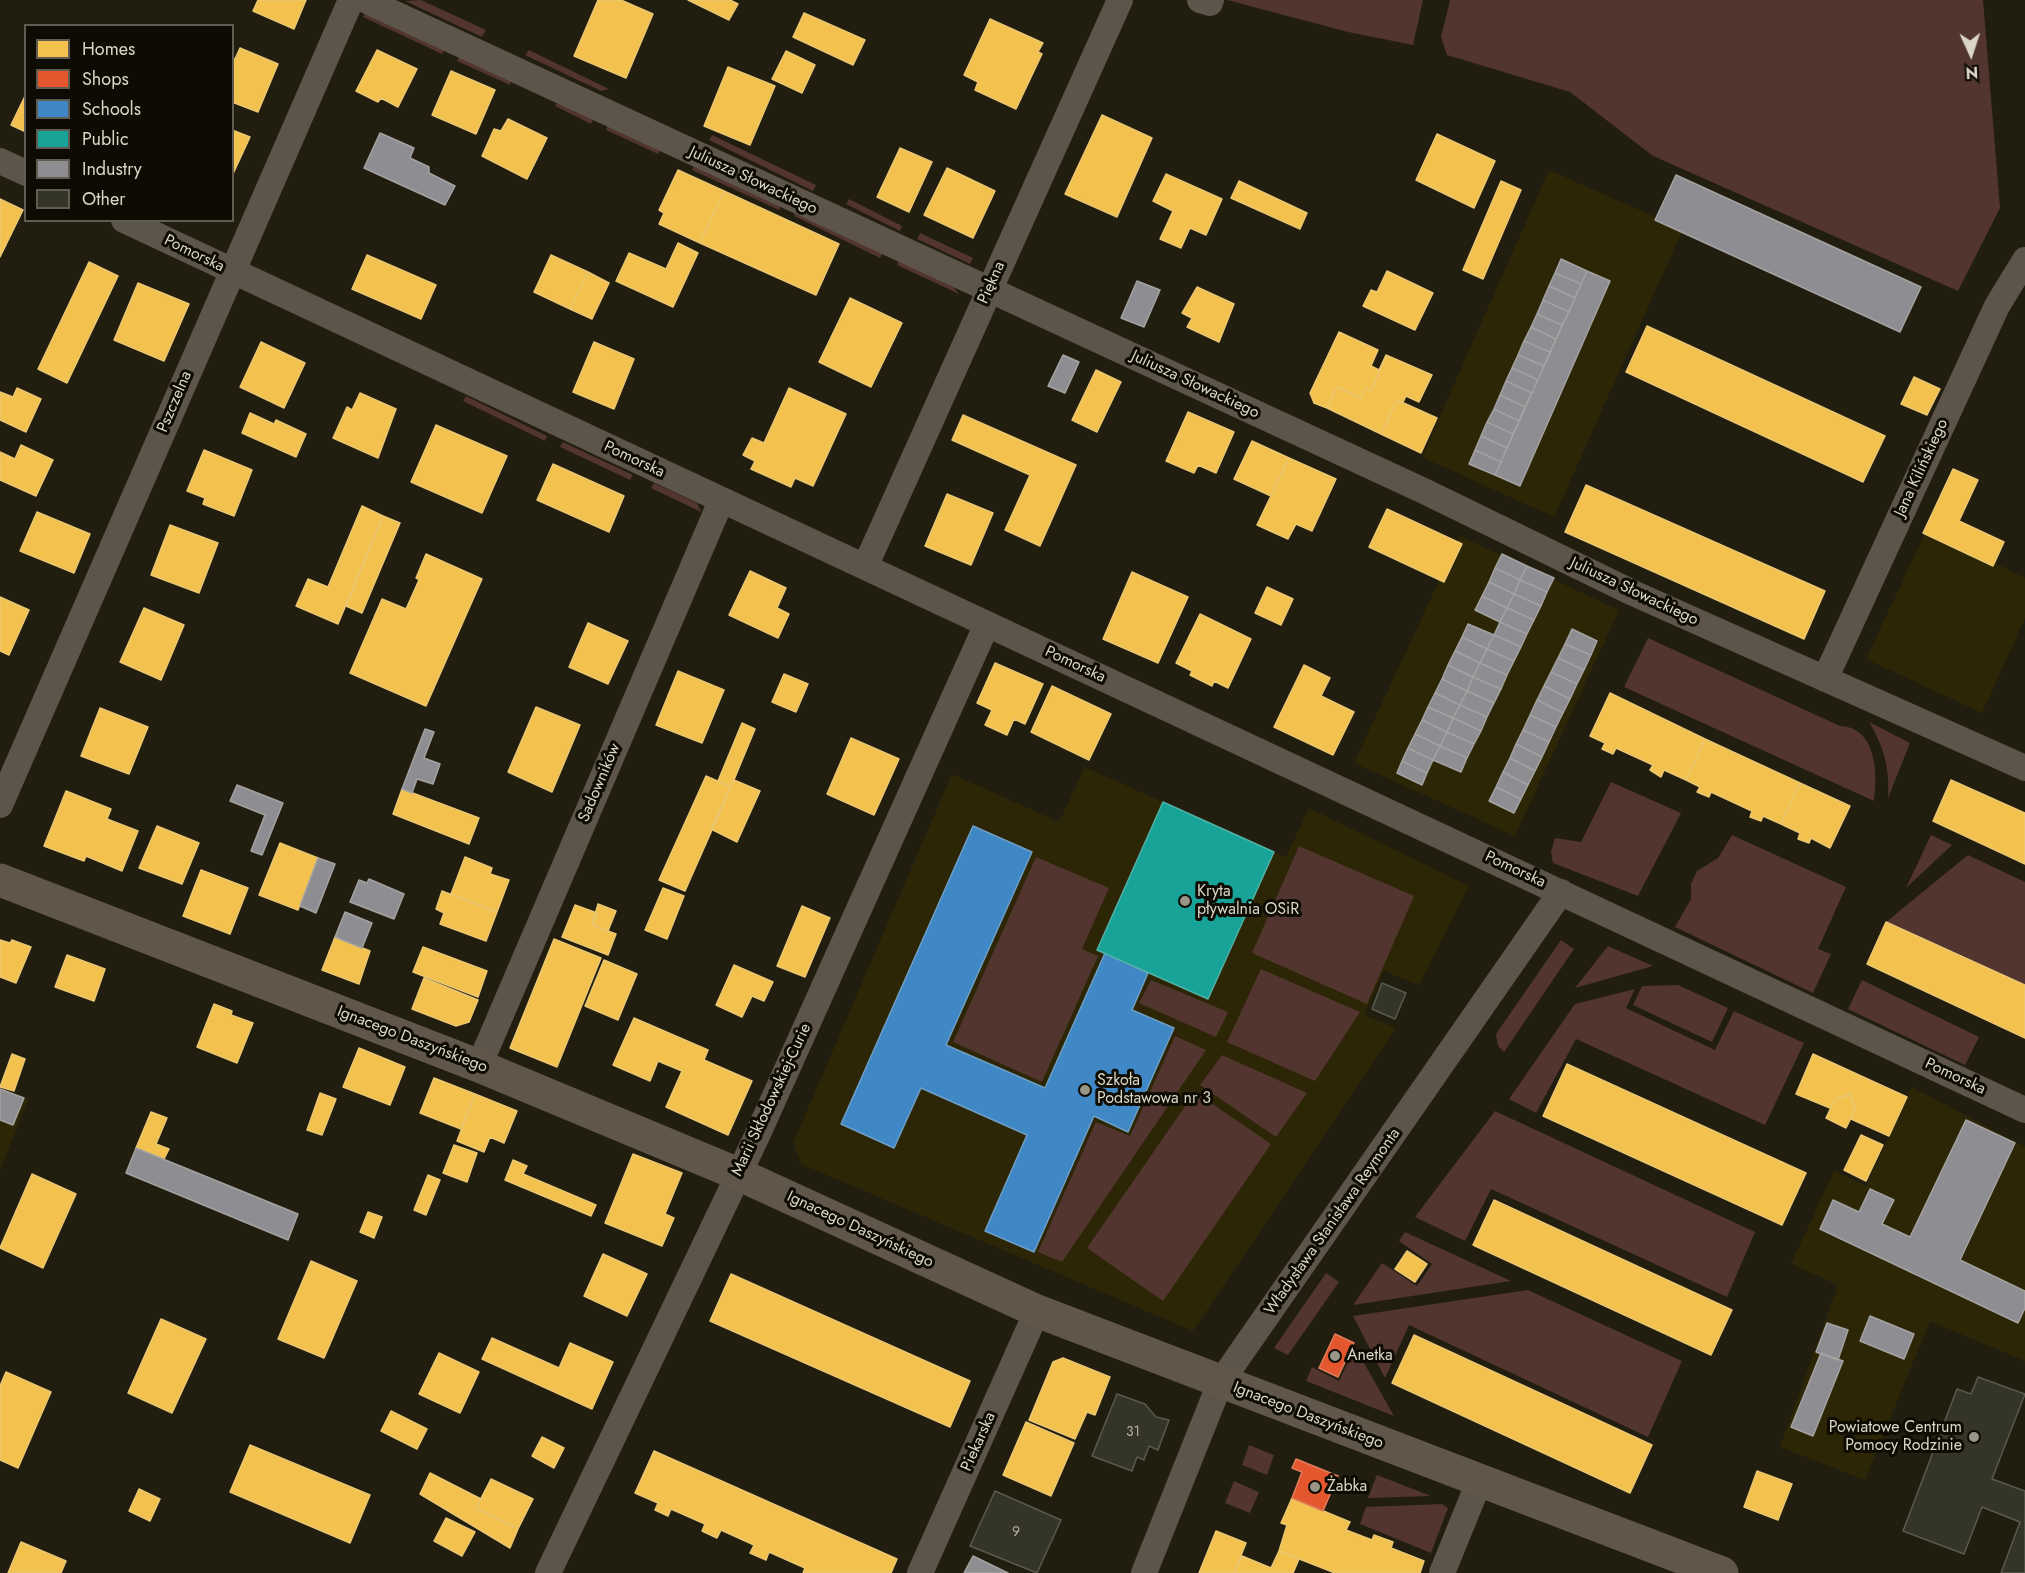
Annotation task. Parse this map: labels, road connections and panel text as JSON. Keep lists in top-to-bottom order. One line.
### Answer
{"streets":{"street":["Juliusza Słowackiego","Pomorska","Piękna","Pszczelna","Jana Kilińskiego","Sadowników","Ignacego Daszyńskiego","Marii Skłodowskiej-Curie","Władysława Stanisława Reymonta","Piekarska"]},"crossings":[["Juliusza Słowackiego","Piękna"],["Juliusza Słowackiego","Jana Kilińskiego"],["Pomorska","Piękna"],["Pomorska","Pszczelna"],["Pomorska","Sadowników"],["Pomorska","Marii Skłodowskiej-Curie"],["Pomorska","Władysława Stanisława Reymonta"],["Sadowników","Ignacego Daszyńskiego"],["Ignacego Daszyńskiego","Marii Skłodowskiej-Curie"],["Ignacego Daszyńskiego","Władysława Stanisława Reymonta"],["Ignacego Daszyńskiego","Piekarska"]],"places":["Kryta pływalnia OSiR","Szkoła Podstawowa nr 3","Anetka","Powiatowe Centrum Pomocy Rodzinie","Żabka"],"house_numbers":["31","9"],"legend":["Homes","Shops","Schools","Public","Industry","Other"],"north":"bottom"}
